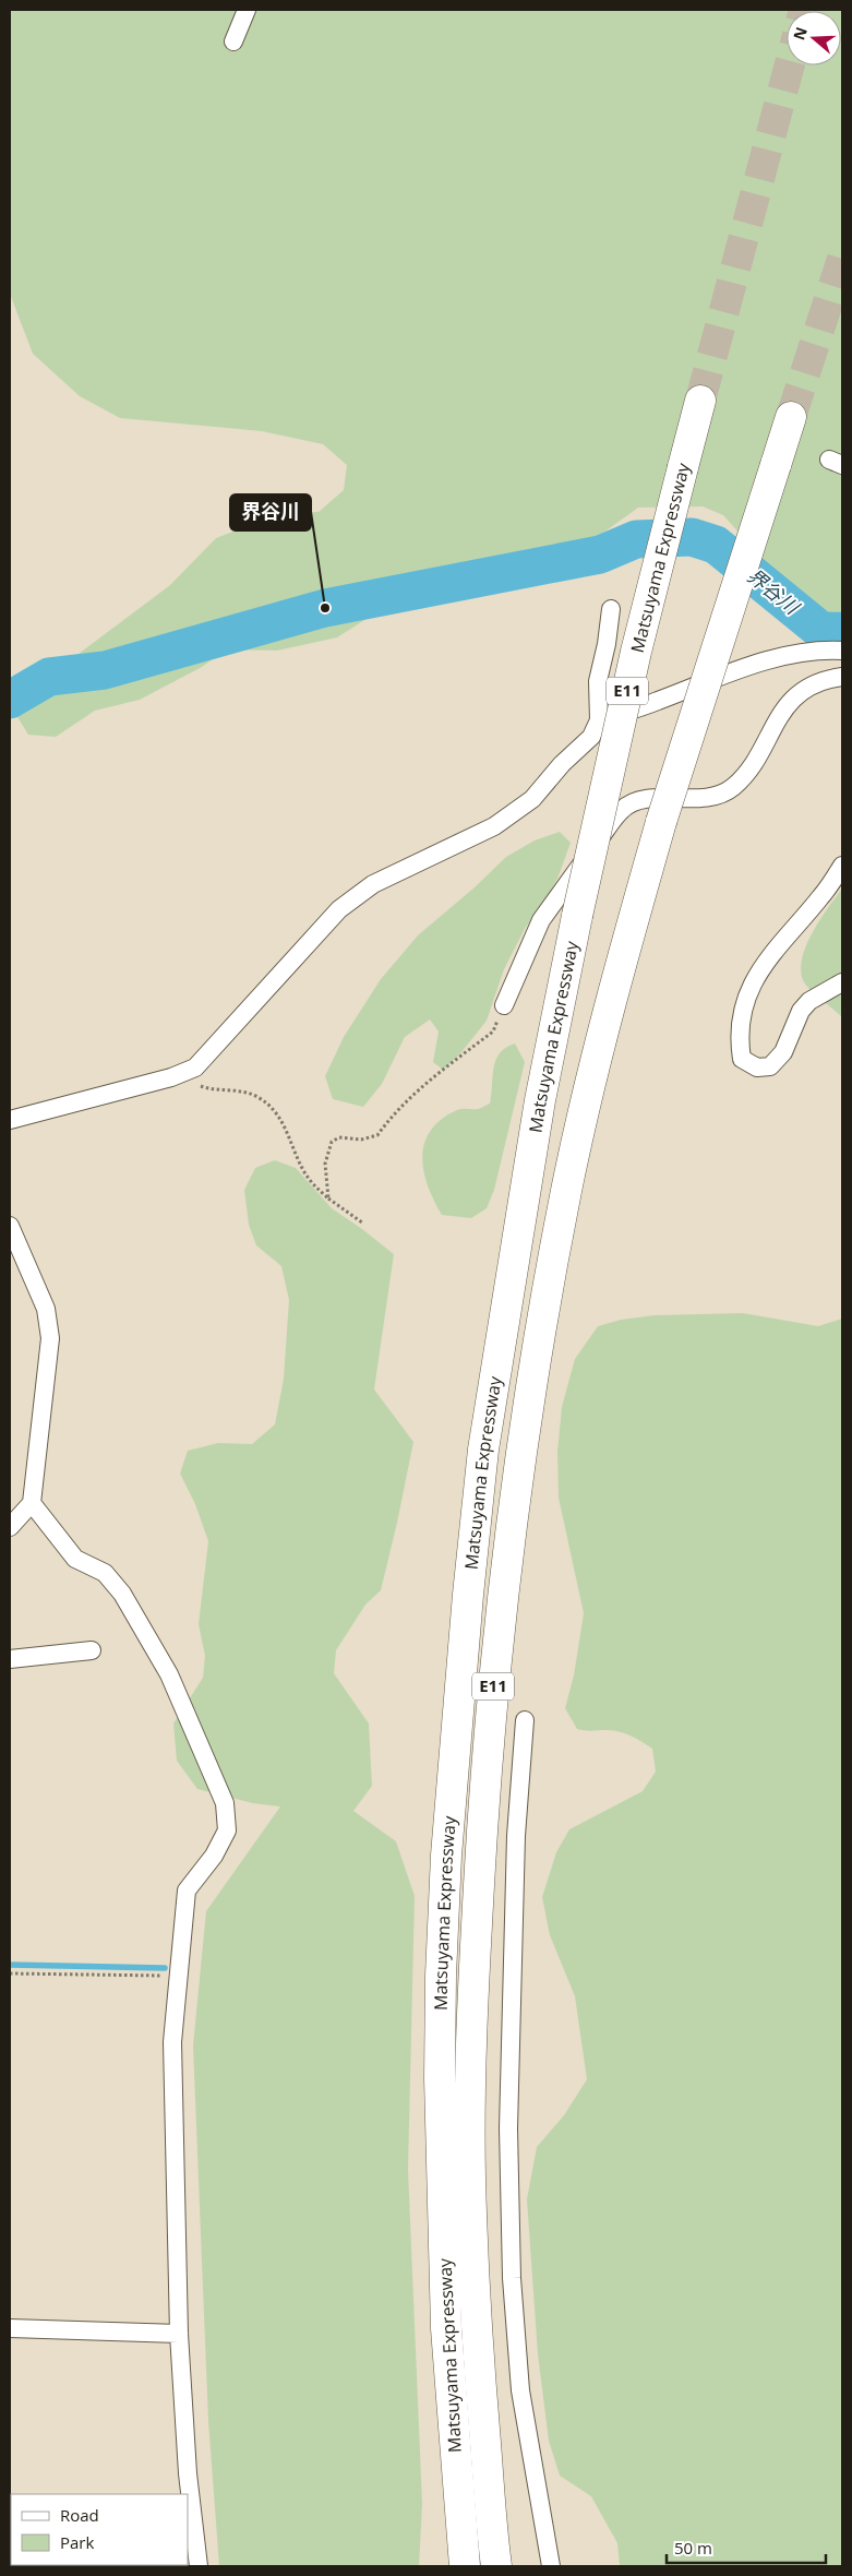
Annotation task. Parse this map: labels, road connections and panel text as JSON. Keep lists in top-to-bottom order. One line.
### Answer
{"streets":{"highway":["Matsuyama Expressway","E11"]},"water":["界谷川"],"places":["界谷川"],"legend":["Road","Park"],"scale_bar":"50 m","north":"left"}
